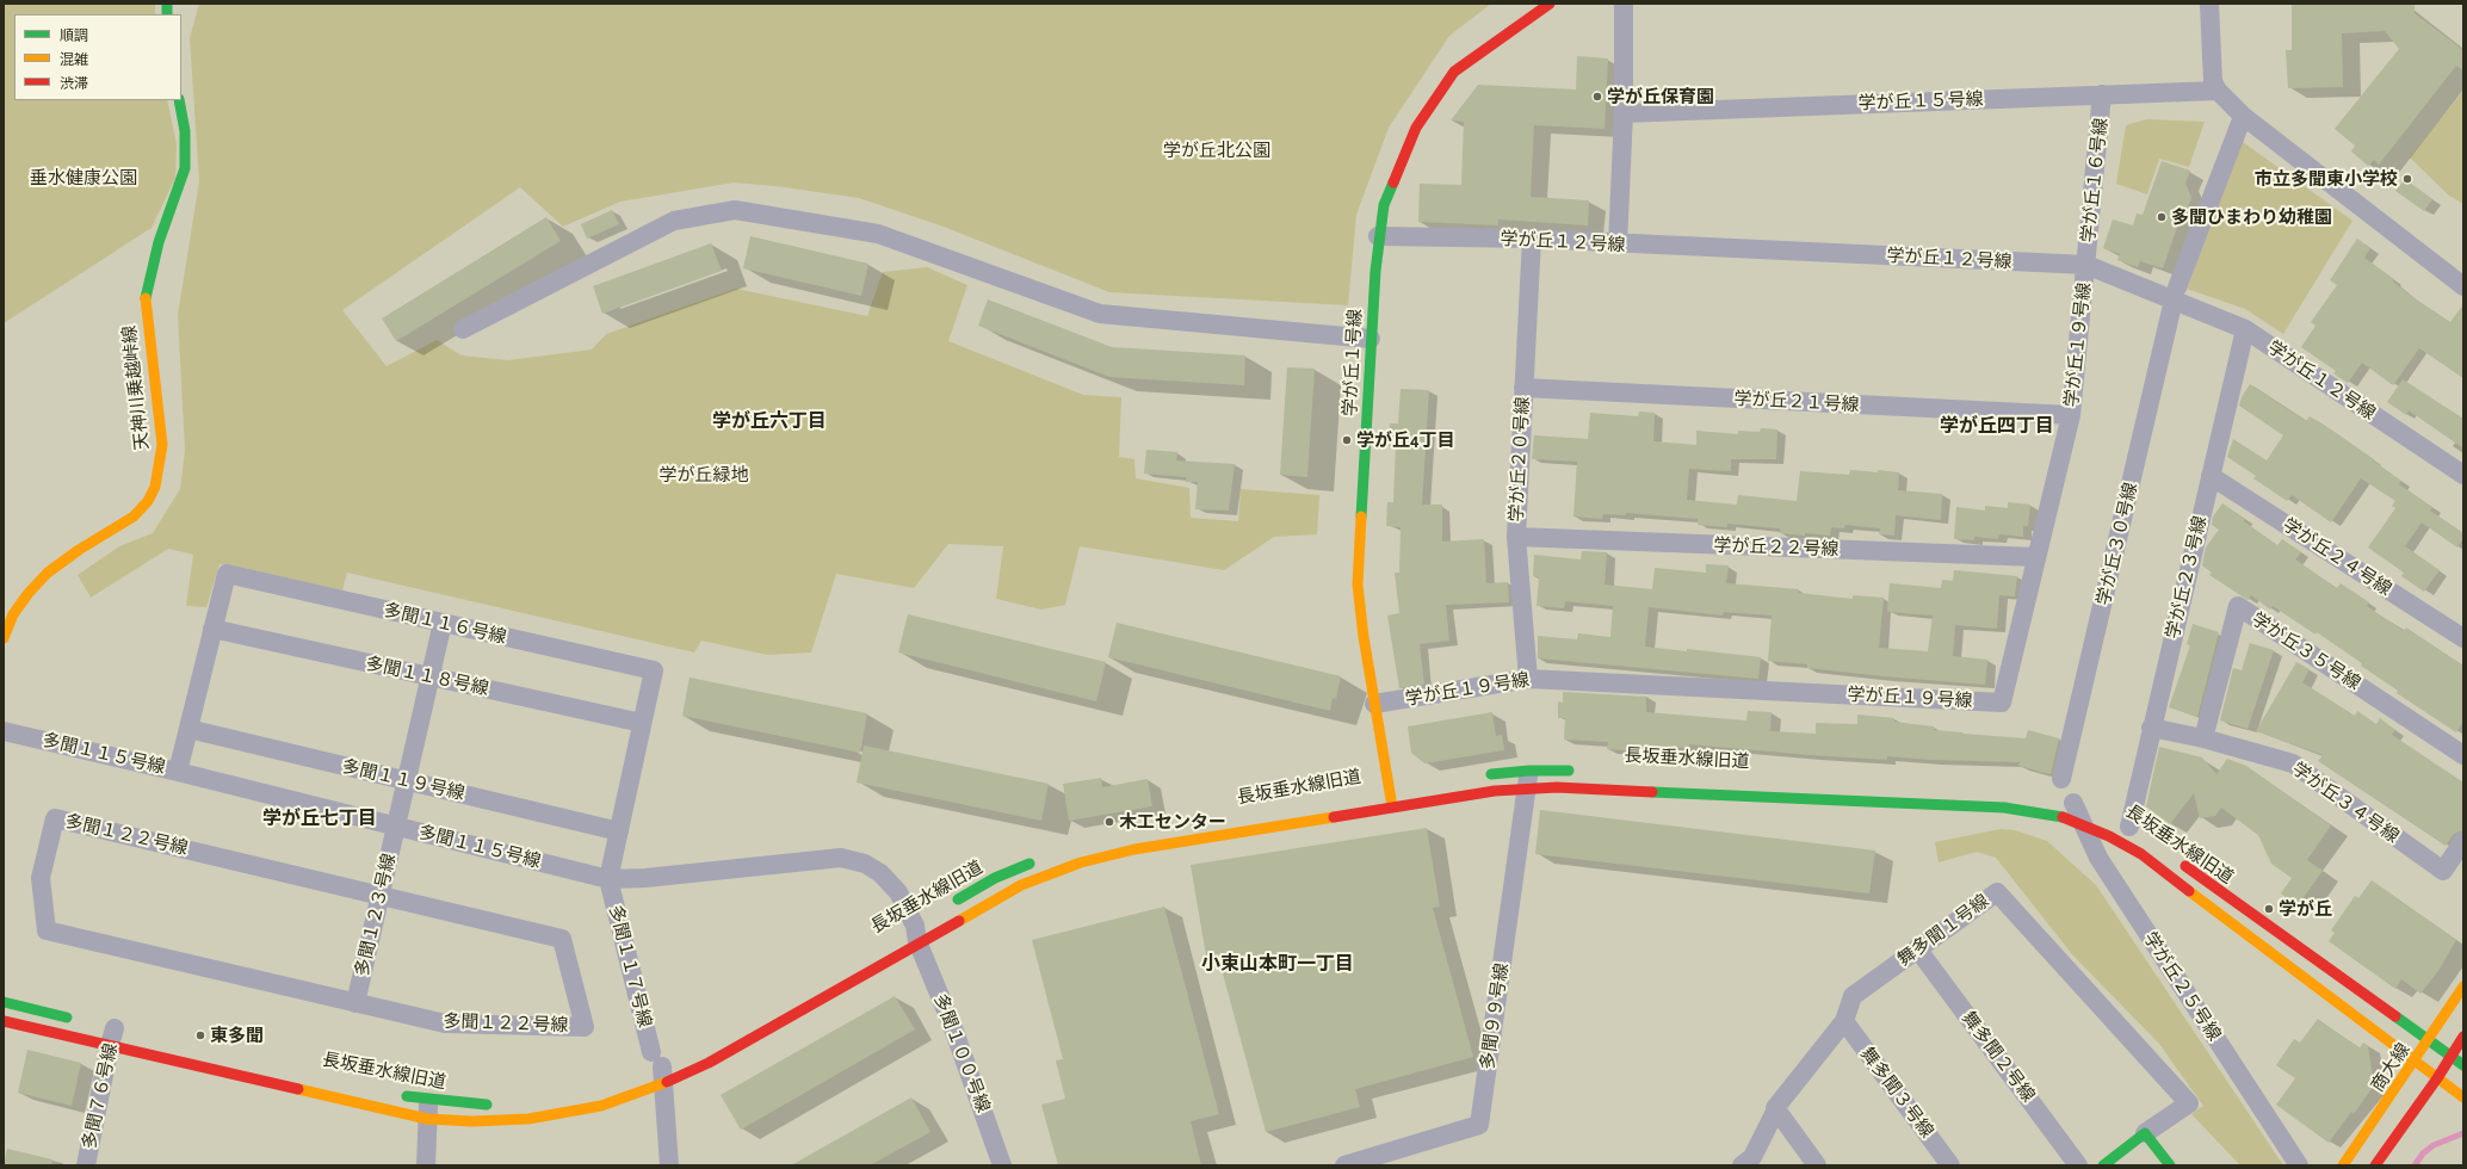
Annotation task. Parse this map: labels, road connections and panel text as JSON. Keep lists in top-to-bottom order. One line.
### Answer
{"streets":{"street":["学が丘１５号線","学が丘１６号線","学が丘１２号線","学が丘１９号線","学が丘１号線","天神川乗越峠線","学が丘２１号線","学が丘２０号線","学が丘３０号線","学が丘２２号線","学が丘２４号線","学が丘２３号線","多聞１１６号線","学が丘３５号線","多聞１１８号線","多聞１１５号線","長坂垂水線旧道","多聞１１９号線","学が丘３４号線","多聞１２２号線","多聞１２３号線","舞多聞１号線","多聞１１７号線","学が丘２５号線","多聞９９号線","多聞１００号線","舞多聞２号線","商大線","舞多聞３号線","多聞７６号線"]},"crossings":[["学が丘１５号線","学が丘１６号線"],["学が丘１６号線","学が丘１２号線"],["学が丘１６号線","学が丘１９号線"],["学が丘１２号線","学が丘１９号線"],["学が丘１２号線","学が丘１号線"],["学が丘１２号線","学が丘２０号線"],["学が丘１２号線","学が丘２３号線"],["学が丘１９号線","学が丘１号線"],["学が丘１９号線","学が丘２１号線"],["学が丘１９号線","学が丘２０号線"],["学が丘１９号線","学が丘２２号線"],["学が丘１号線","長坂垂水線旧道"],["学が丘２１号線","学が丘２０号線"],["学が丘２０号線","学が丘２２号線"],["学が丘２４号線","学が丘２３号線"],["学が丘２３号線","学が丘３４号線"],["多聞１１６号線","多聞１１８号線"],["多聞１１６号線","多聞１１５号線"],["多聞１１６号線","多聞１１９号線"],["多聞１１６号線","多聞１２３号線"],["多聞１１６号線","多聞１１７号線"],["学が丘３５号線","学が丘３４号線"],["多聞１１８号線","多聞１２３号線"],["多聞１１５号線","長坂垂水線旧道"],["多聞１１５号線","多聞１２３号線"],["多聞１１５号線","多聞１１７号線"],["多聞１１５号線","多聞１００号線"],["長坂垂水線旧道","多聞１１７号線"],["長坂垂水線旧道","学が丘２５号線"],["長坂垂水線旧道","多聞９９号線"],["長坂垂水線旧道","多聞１００号線"],["長坂垂水線旧道","商大線"],["長坂垂水線旧道","多聞７６号線"],["多聞１１９号線","多聞１２３号線"],["多聞１２２号線","多聞１２３号線"],["舞多聞１号線","舞多聞２号線"],["舞多聞１号線","舞多聞３号線"]],"districts":["学が丘六丁目","学が丘四丁目","学が丘七丁目","小束山本町一丁目"],"parks":["学が丘北公園","垂水健康公園","学が丘緑地"],"places":["学が丘保育園","市立多聞東小学校","多聞ひまわり幼稚園","学が丘4丁目","木工センター","学が丘","東多聞"],"legend":["順調","混雑","渋滞"]}
